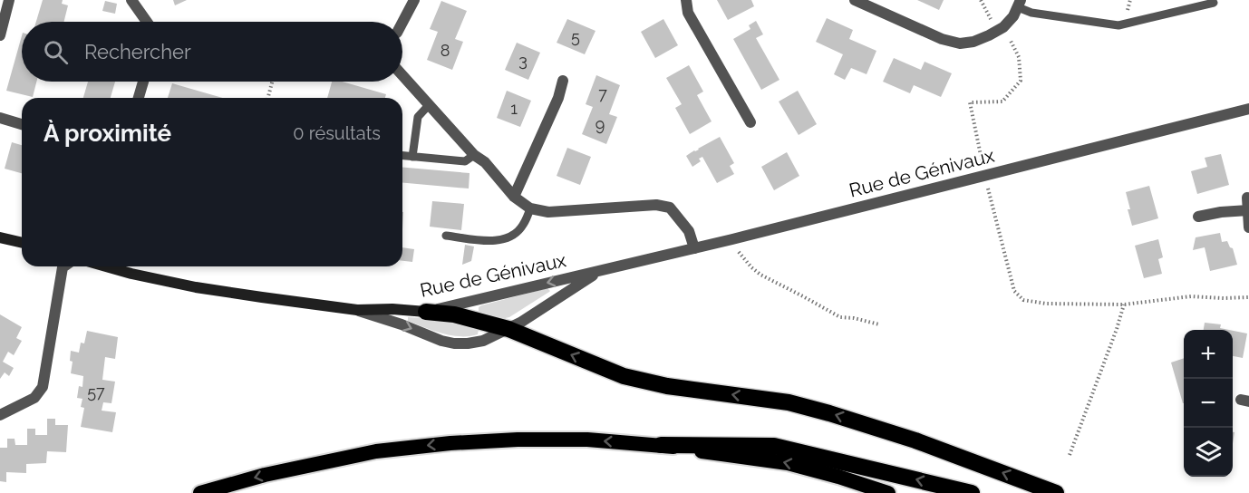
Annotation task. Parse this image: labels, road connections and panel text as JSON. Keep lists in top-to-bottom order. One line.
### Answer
{"streets":{"main road":["Rue de Génivaux"]},"house_numbers":["5","8","3","7","1","9","57"],"page":{"search":"Rechercher","heading":["À proximité","0 résultats"],"map_buttons":["+","−"]}}
